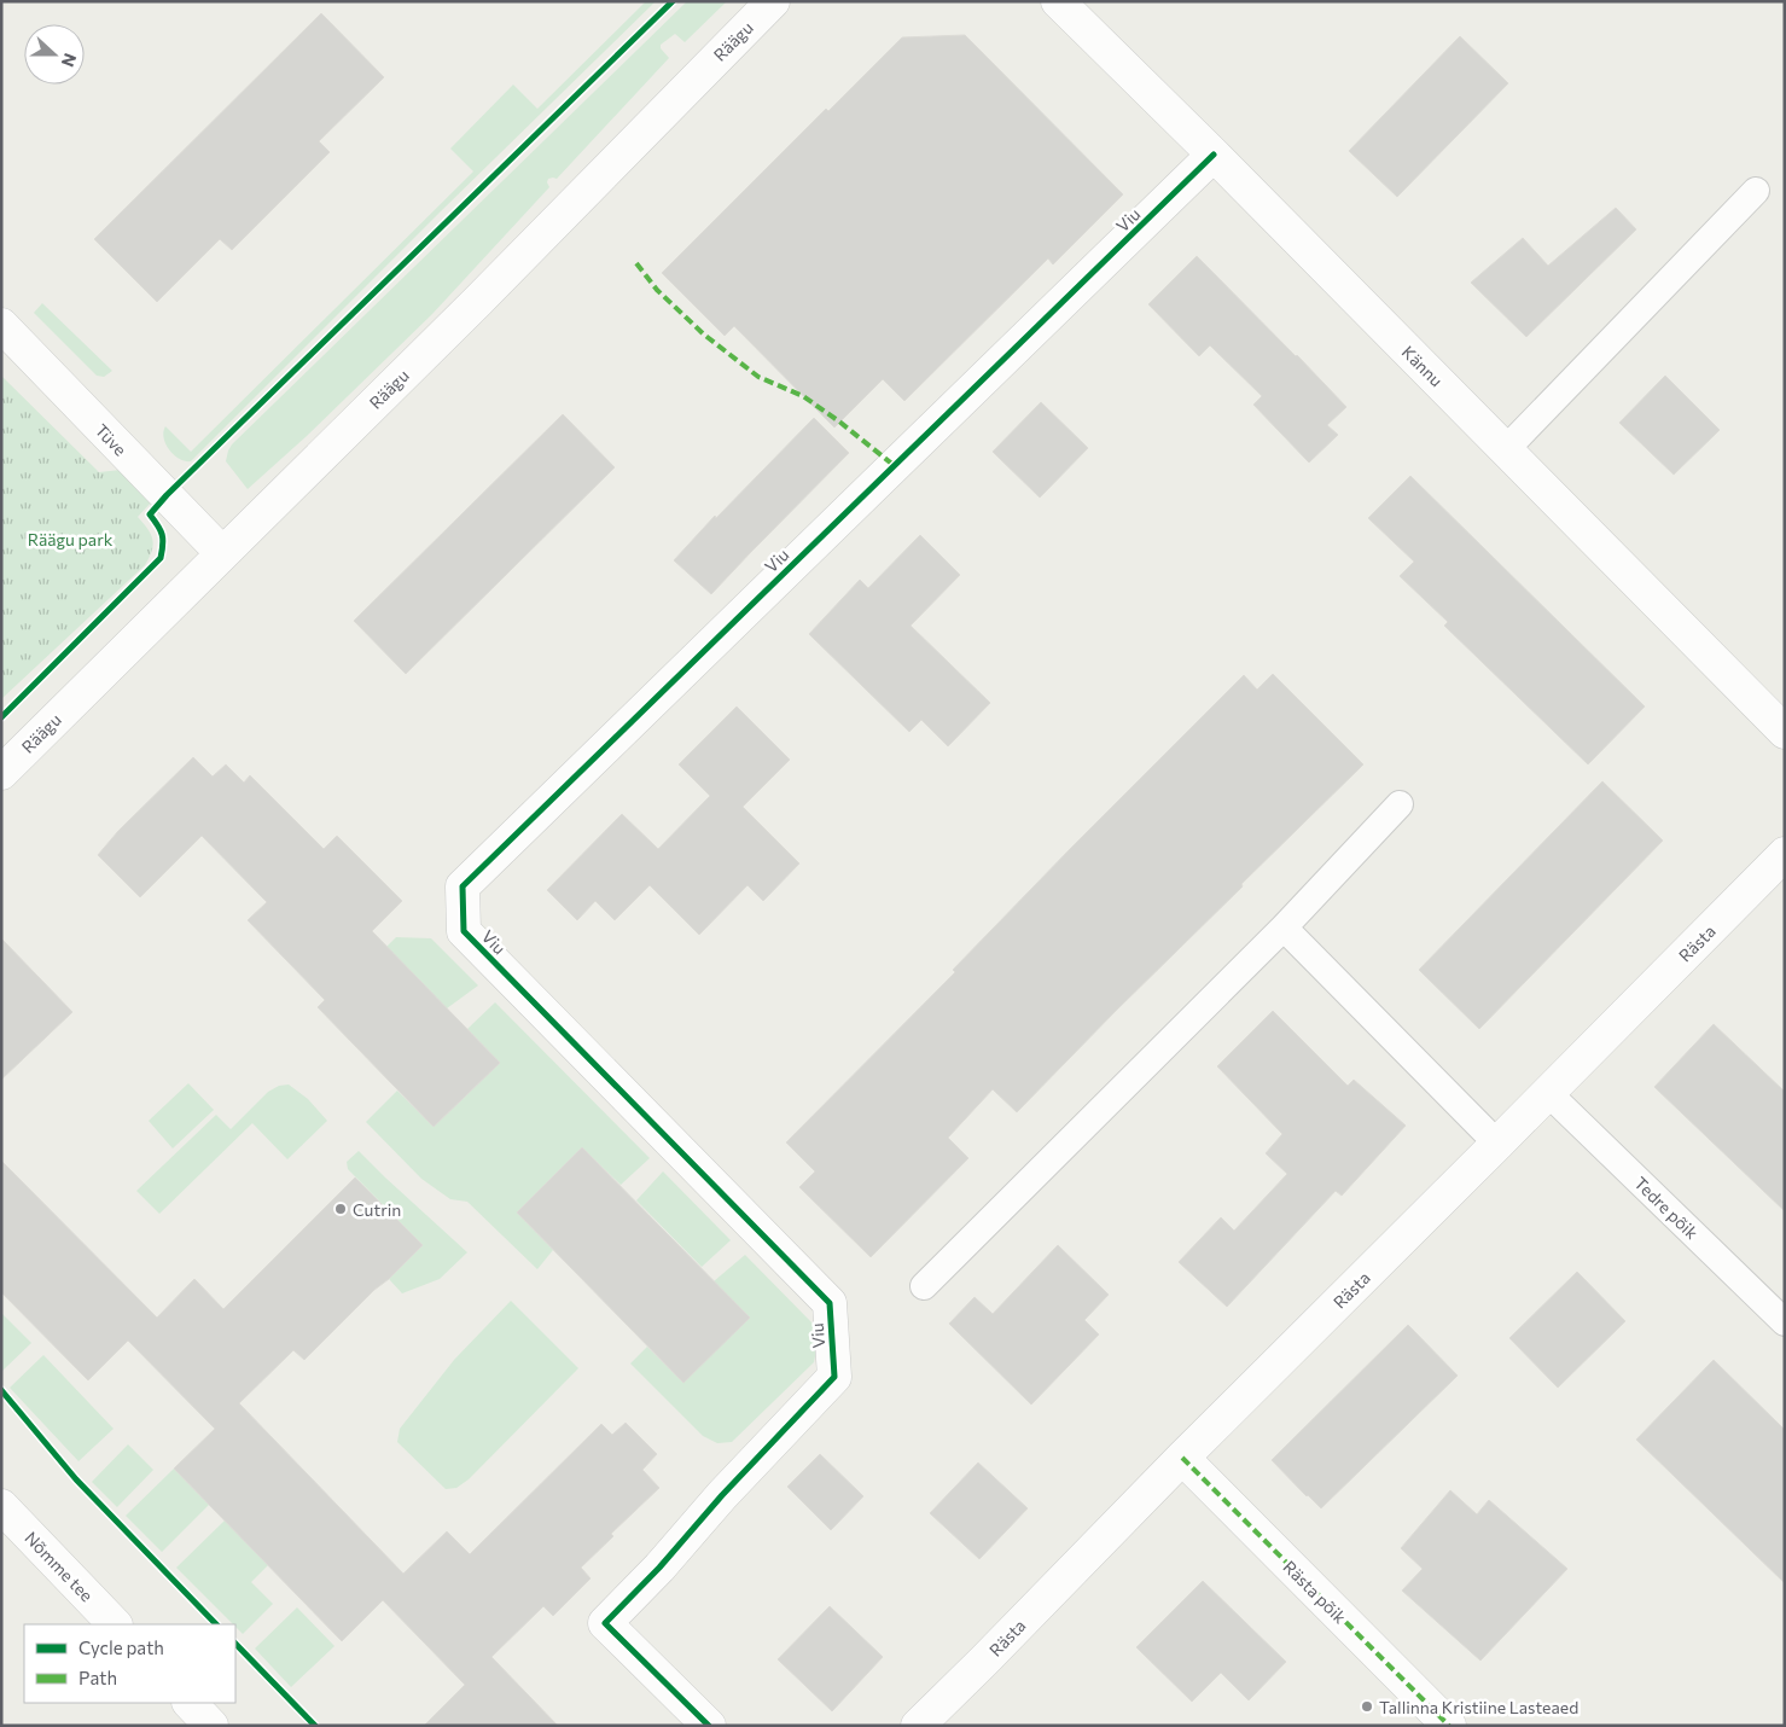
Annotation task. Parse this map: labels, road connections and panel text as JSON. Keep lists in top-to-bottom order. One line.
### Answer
{"streets":{"street":["Räägu","Viu","Kännu","Tüve","Rästa","Nõmme tee","Rästa põik"],"lane":["Tedre põik"]},"crossings":[["Räägu","Tüve"],["Viu","Kännu"],["Rästa","Tedre põik"],["Rästa","Rästa põik"]],"parks":["Räägu park"],"places":["Cutrin","Tallinna Kristiine Lasteaed"],"legend":["Cycle path","Path"],"north":"right"}
